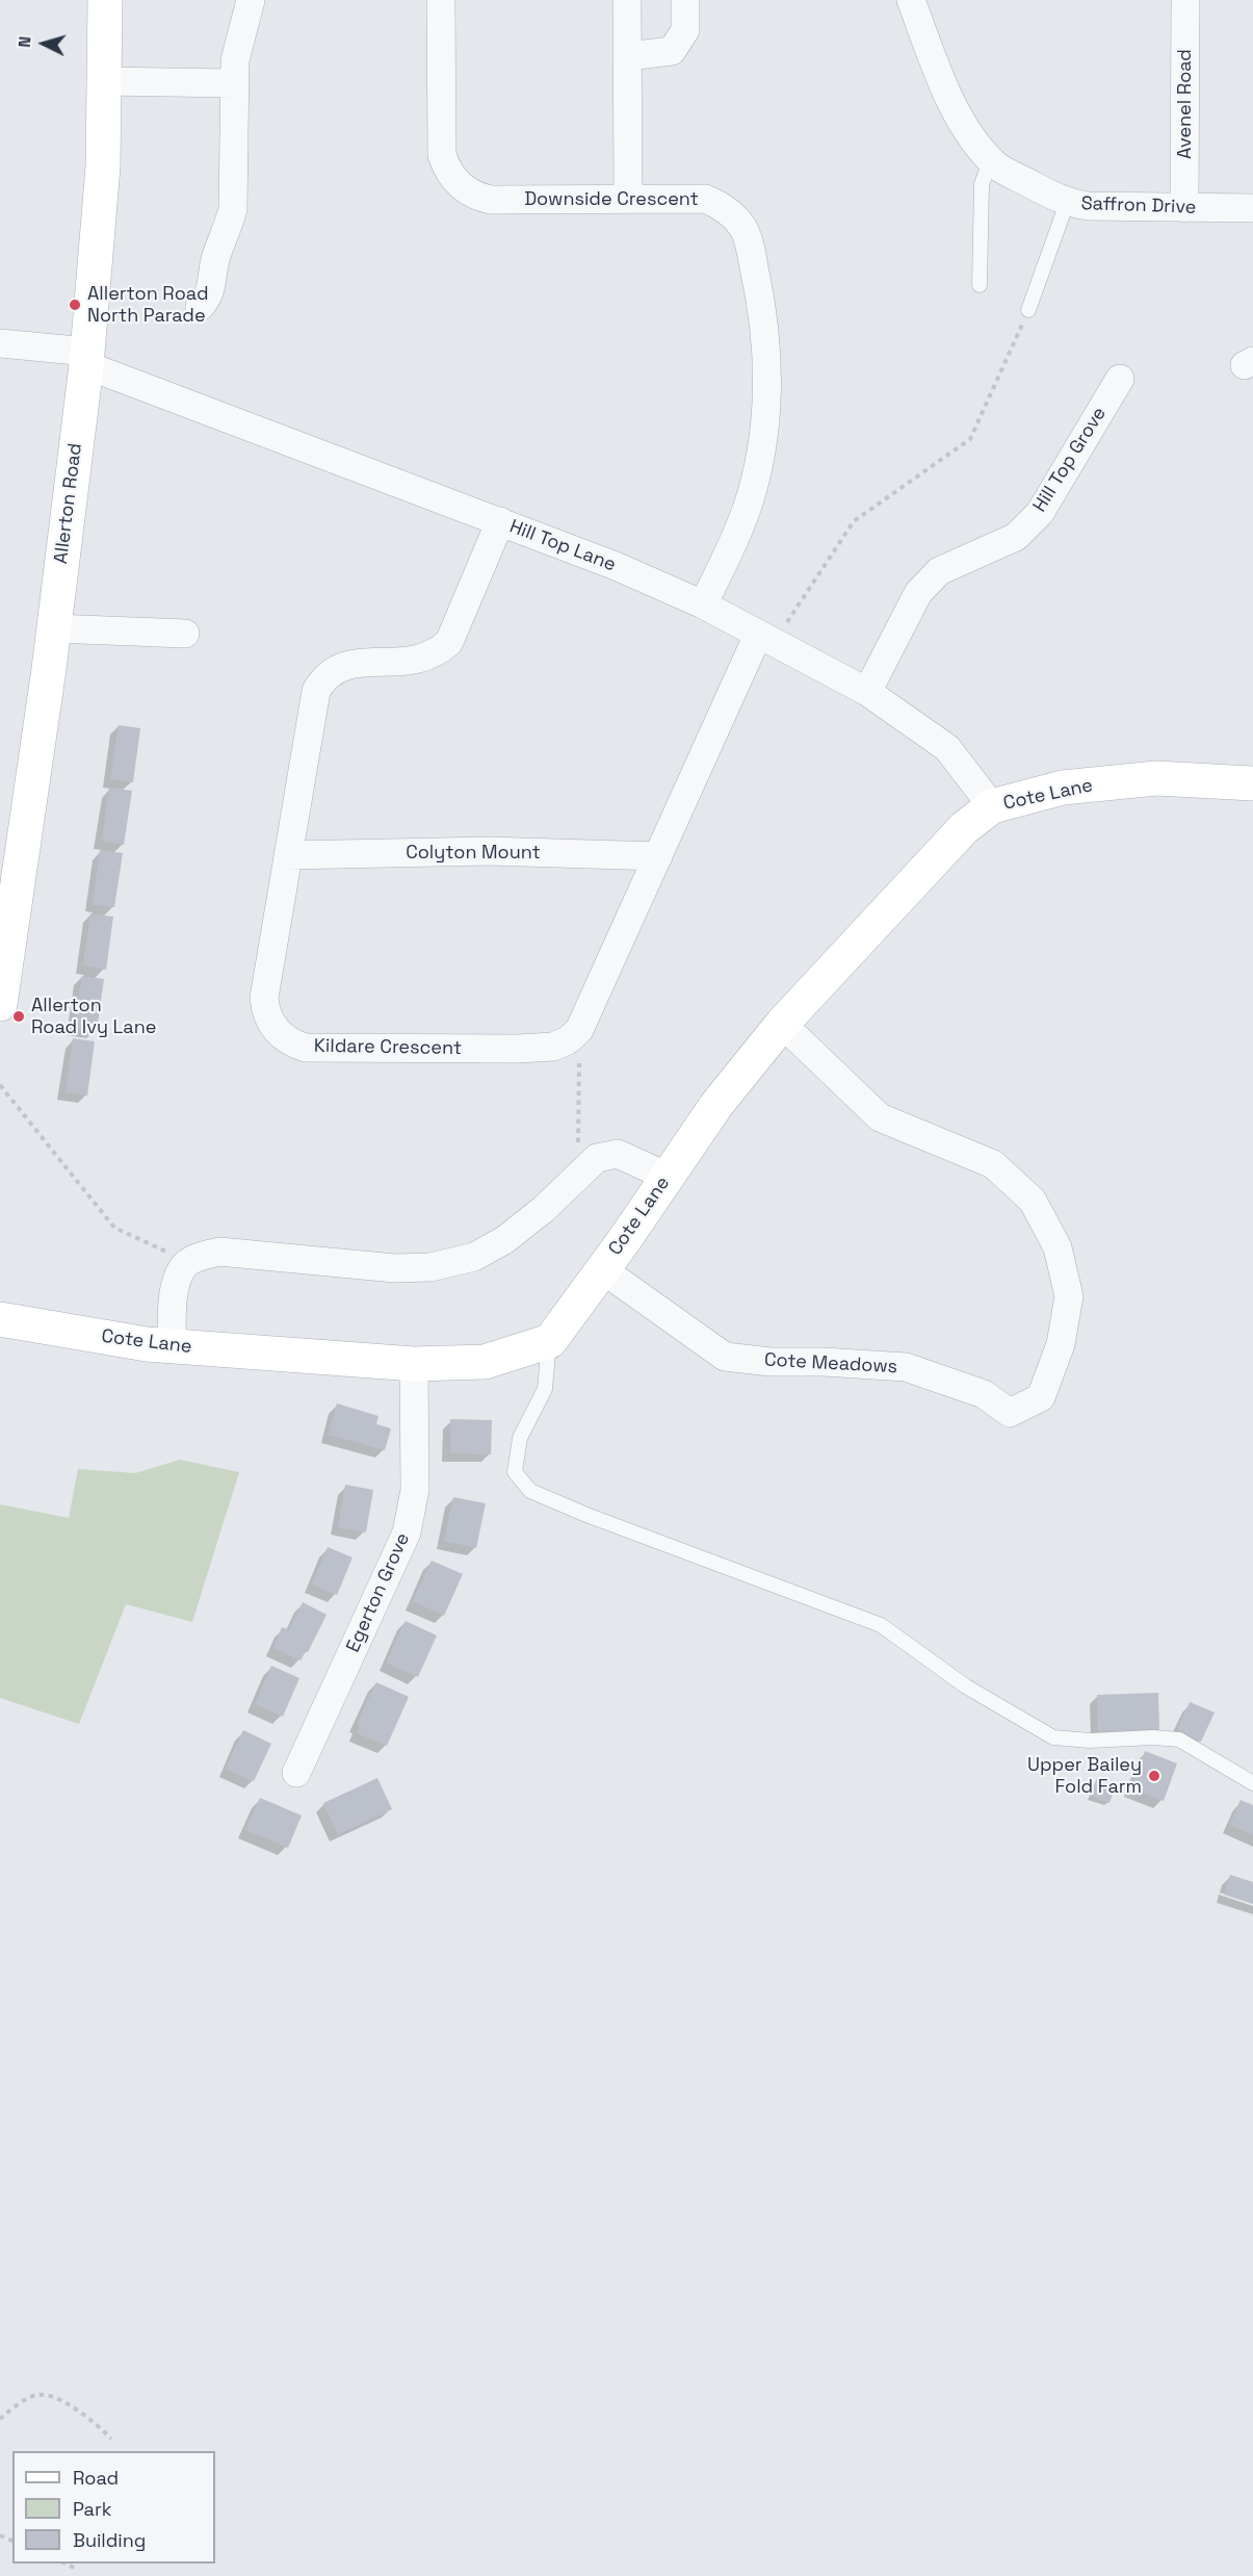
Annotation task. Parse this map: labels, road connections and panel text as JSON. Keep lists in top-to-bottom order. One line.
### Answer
{"streets":{"street":["Avenel Road","Downside Crescent","Saffron Drive","Hill Top Grove","Allerton Road","Hill Top Lane","Cote Lane","Colyton Mount","Kildare Crescent","Cote Meadows","Egerton Grove"]},"crossings":[["Avenel Road","Saffron Drive"],["Downside Crescent","Hill Top Lane"],["Hill Top Grove","Hill Top Lane"],["Allerton Road","Hill Top Lane"],["Hill Top Lane","Cote Lane"],["Hill Top Lane","Kildare Crescent"],["Cote Lane","Cote Meadows"],["Cote Lane","Egerton Grove"],["Colyton Mount","Kildare Crescent"]],"places":["Allerton Road North Parade","Allerton Road Ivy Lane","Upper Bailey Fold Farm"],"legend":["Road","Park","Building"],"north":"left"}
